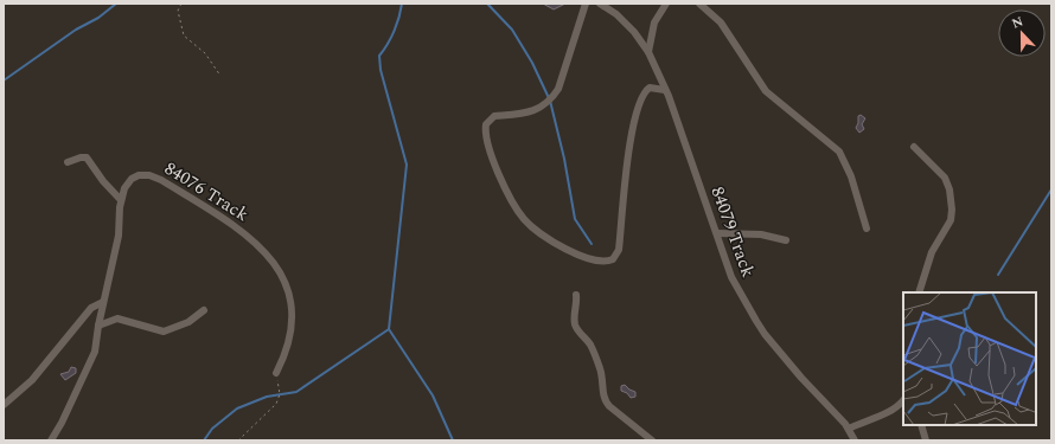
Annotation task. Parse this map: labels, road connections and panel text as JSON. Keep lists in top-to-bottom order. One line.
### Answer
{"streets":{"street":["84076 Track","84079 Track"]},"north":"top"}
